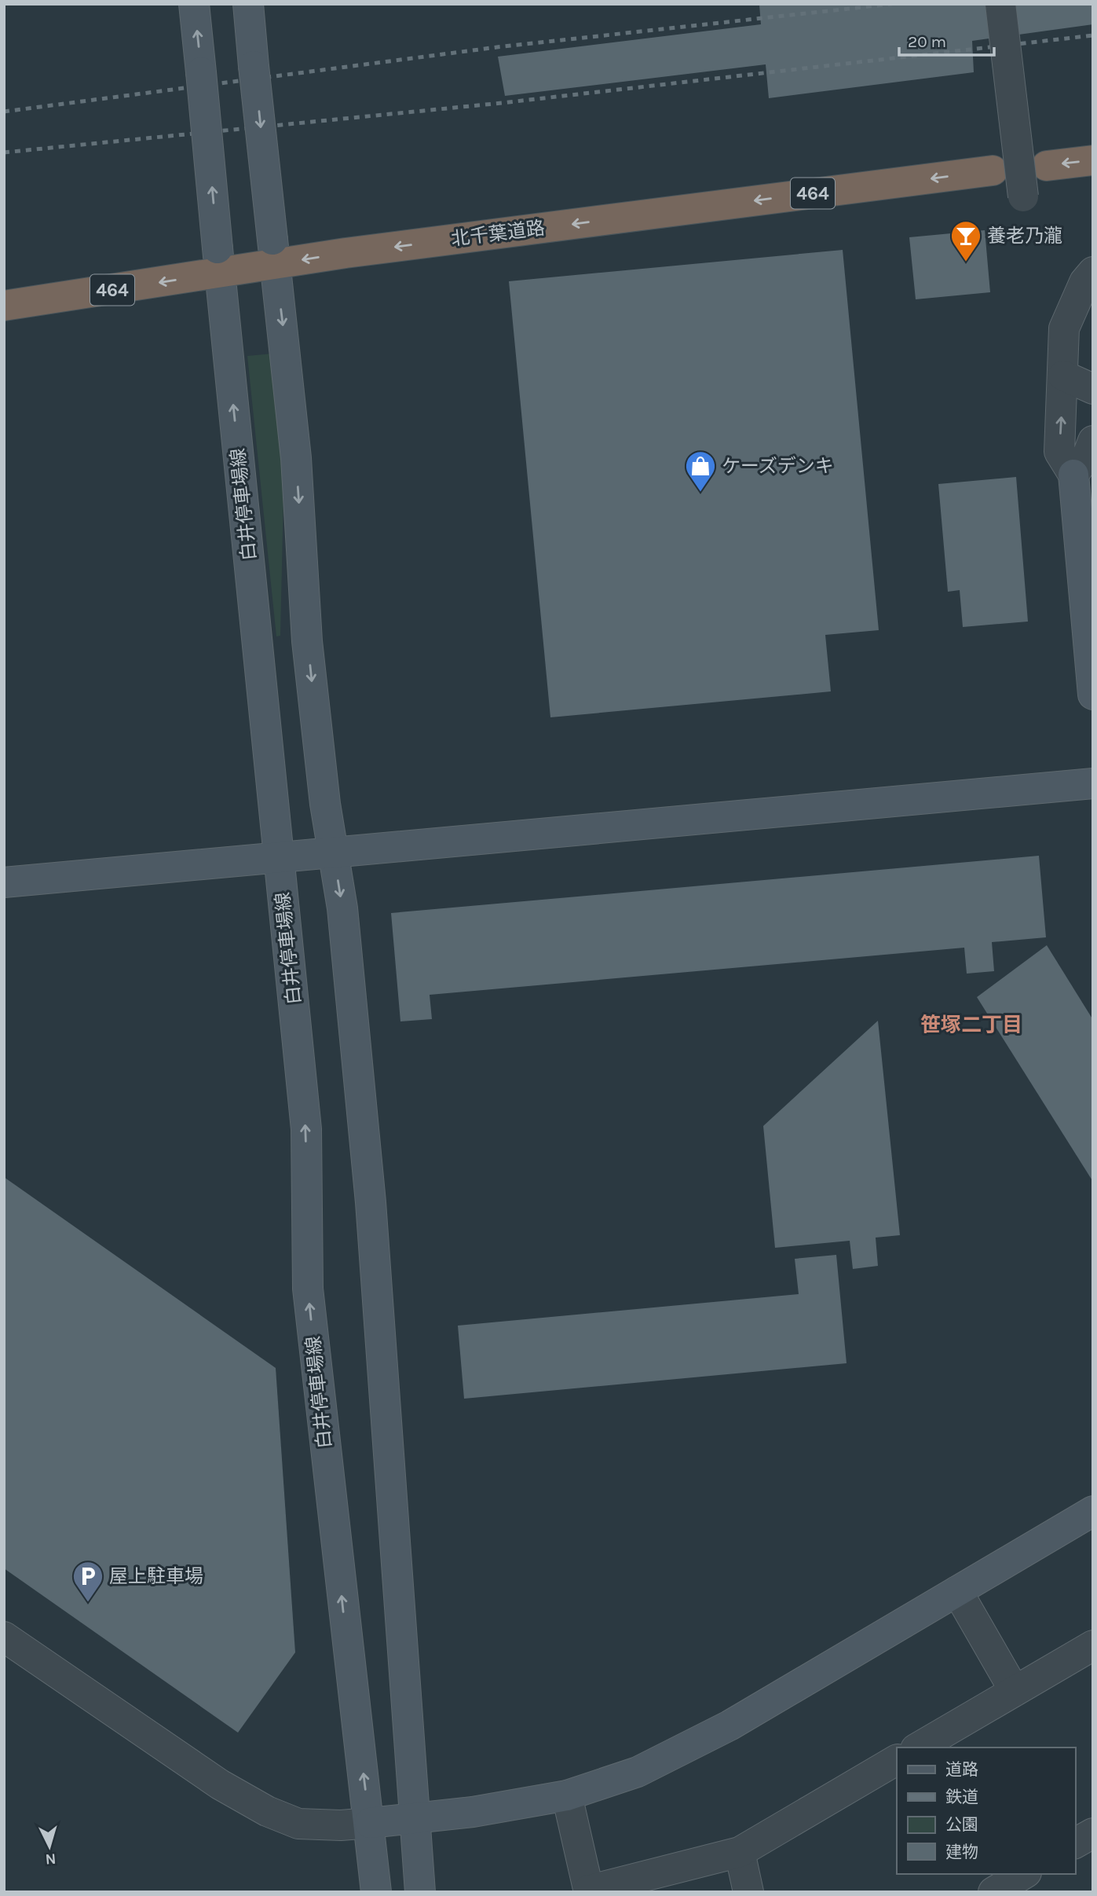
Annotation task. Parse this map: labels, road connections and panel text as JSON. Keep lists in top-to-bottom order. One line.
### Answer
{"streets":{"highway":["464","北千葉道路"],"main road":["白井停車場線"]},"crossings":[["北千葉道路","白井停車場線"]],"one_way":["北千葉道路"],"districts":["笹塚二丁目"],"places":{"bar":["養老乃瀧"],"shop":["ケーズデンキ"],"parking":["屋上駐車場"]},"legend":["道路","鉄道","公園","建物"],"scale_bar":"20 m","north":"bottom"}
